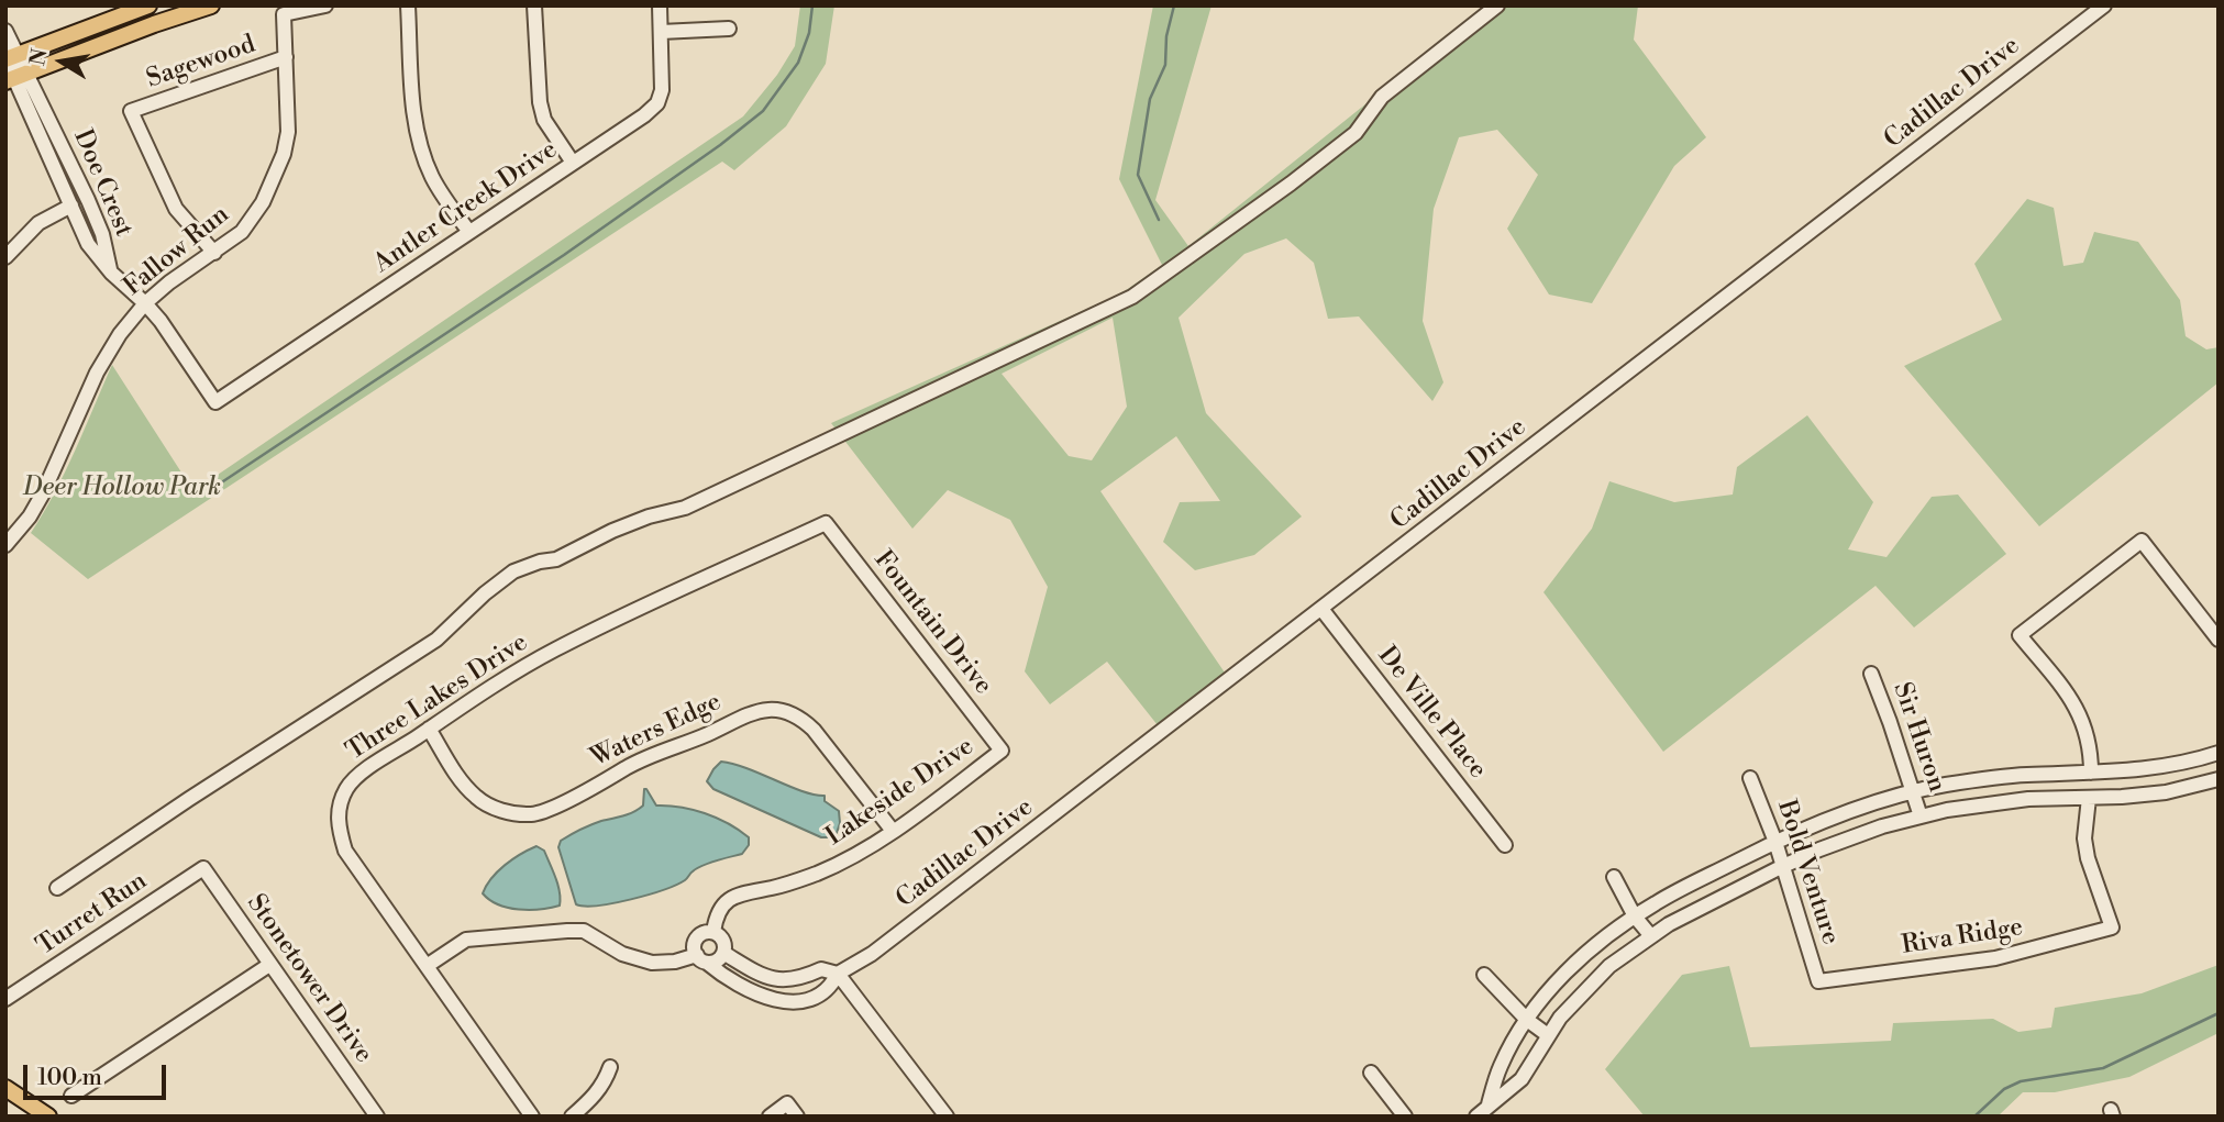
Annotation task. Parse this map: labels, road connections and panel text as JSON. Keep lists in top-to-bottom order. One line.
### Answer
{"streets":{"street":["Sagewood","Cadillac Drive","Doe Crest","Antler Creek Drive","Fallow Run","Fountain Drive","Three Lakes Drive","De Ville Place","Waters Edge","Sir Huron","Lakeside Drive","Bold Venture","Turret Run","Riva Ridge","Stonetower Drive"]},"crossings":[["Sagewood","Fallow Run"],["Cadillac Drive","De Ville Place"],["Doe Crest","Antler Creek Drive"],["Doe Crest","Fallow Run"],["Fountain Drive","Three Lakes Drive"],["Fountain Drive","Lakeside Drive"],["Three Lakes Drive","Waters Edge"],["Waters Edge","Lakeside Drive"],["Bold Venture","Riva Ridge"],["Turret Run","Stonetower Drive"]],"parks":["Deer Hollow Park"],"scale_bar":"100 m","north":"left"}
